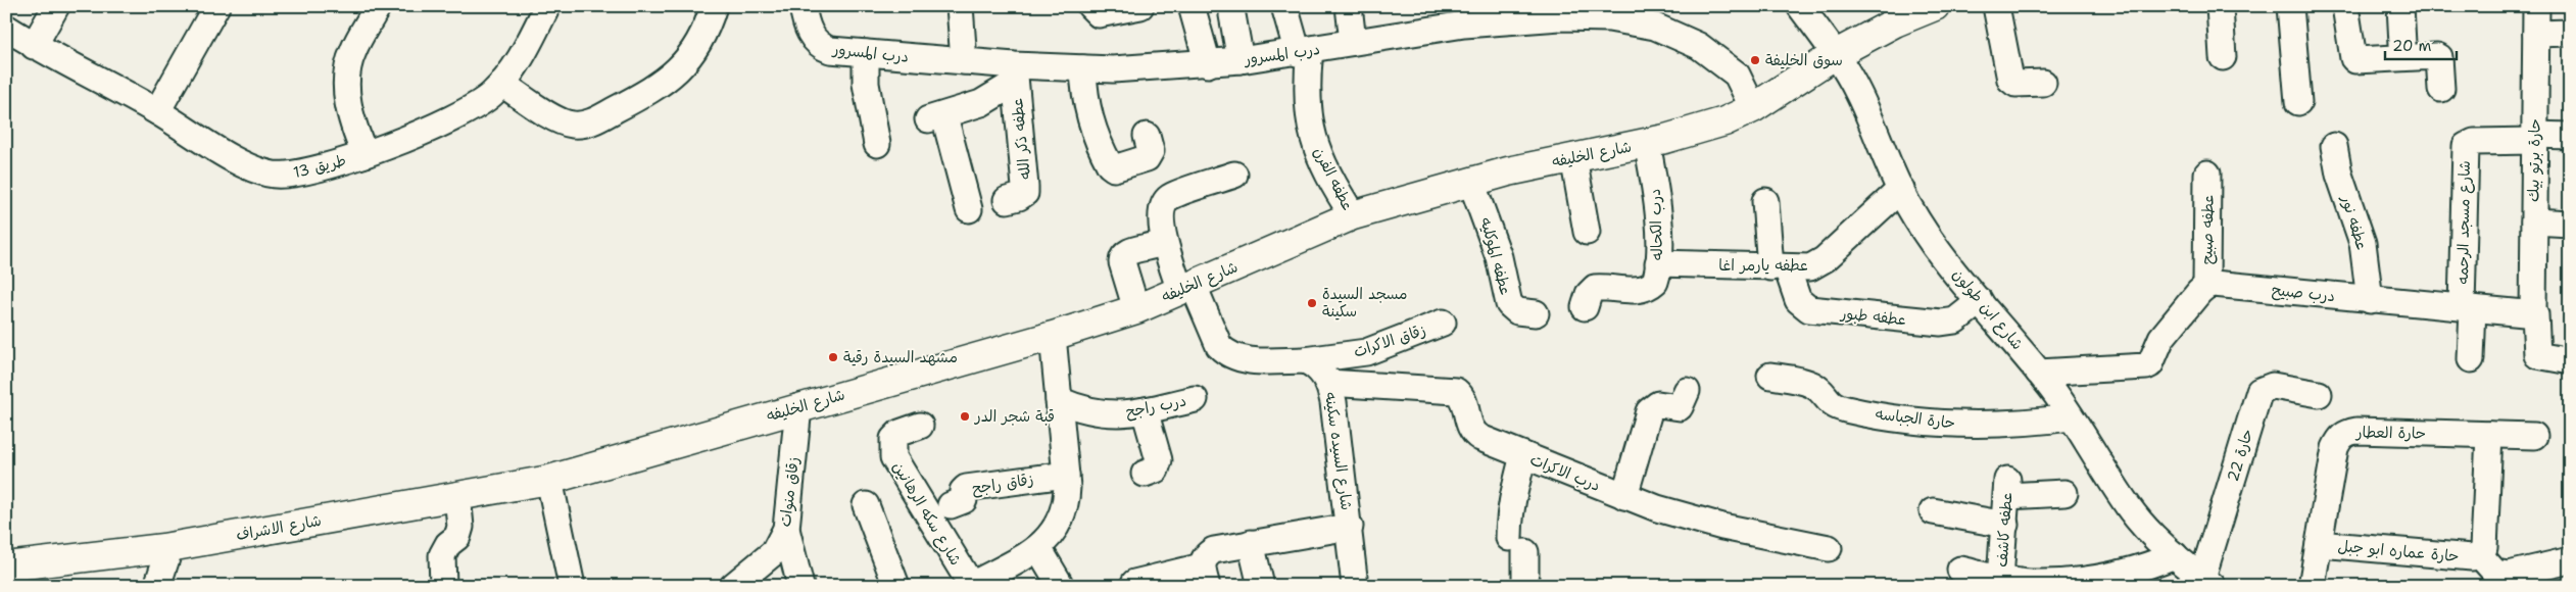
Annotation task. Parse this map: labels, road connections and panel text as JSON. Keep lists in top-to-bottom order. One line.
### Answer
{"streets":{"street":["درب المسرور","عطفه ذكر الله","شارع الخليفه","حارة برتو بيك","طريق 13","عطفه الفرن","عطفه نور","شارع مسجد الرحمه","درب الكحاله","عطفه صبيح","عطفه الموكليه","عطفه يارمر اغا","درب صبيح","شارع ابن طولون","عطفه طبور","زقاق الاكرات","درب راجح","حارة الجباسه","حارة العطار","شارع السيده سكينه","حارة 22","درب الاكرات","زقاق راجح","زقاق منوات","شارع سكه الرهانين","شارع الاشراف","عطفه كاشف","حارة عماره ابو جبل"]},"crossings":[["درب المسرور","عطفه ذكر الله"],["درب المسرور","شارع الخليفه"],["درب المسرور","عطفه الفرن"],["شارع الخليفه","عطفه الفرن"],["شارع الخليفه","درب الكحاله"],["شارع الخليفه","عطفه الموكليه"],["شارع الخليفه","شارع ابن طولون"],["شارع الخليفه","زقاق منوات"],["شارع الخليفه","شارع الاشراف"],["حارة برتو بيك","شارع مسجد الرحمه"],["حارة برتو بيك","درب صبيح"],["عطفه نور","درب صبيح"],["شارع مسجد الرحمه","درب صبيح"],["درب الكحاله","عطفه يارمر اغا"],["عطفه صبيح","درب صبيح"],["عطفه يارمر اغا","شارع ابن طولون"],["عطفه يارمر اغا","عطفه طبور"],["شارع ابن طولون","عطفه طبور"],["شارع ابن طولون","حارة الجباسه"],["شارع ابن طولون","حارة 22"],["زقاق الاكرات","شارع السيده سكينه"],["حارة العطار","حارة عماره ابو جبل"],["شارع السيده سكينه","درب الاكرات"]],"places":["سوق الخليفة","مسجد السيدة سكينة","مشهد السيدة رقية","قبة شجر الدر"],"scale_bar":"20 m"}
